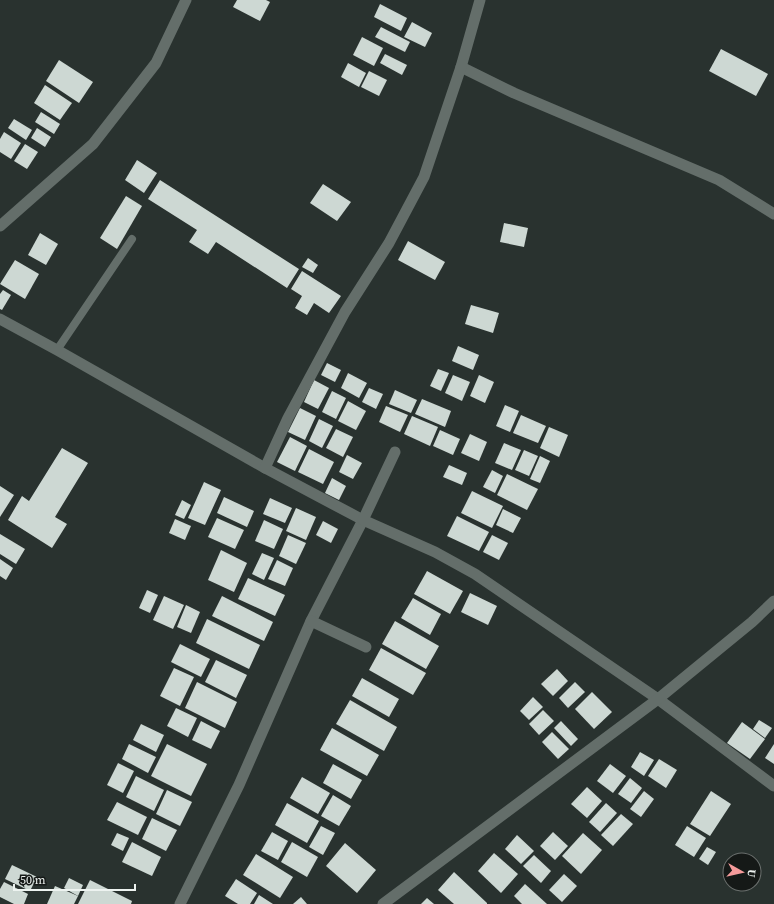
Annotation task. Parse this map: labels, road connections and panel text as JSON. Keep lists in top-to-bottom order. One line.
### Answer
{"scale_bar":"50 m","north":"right"}
